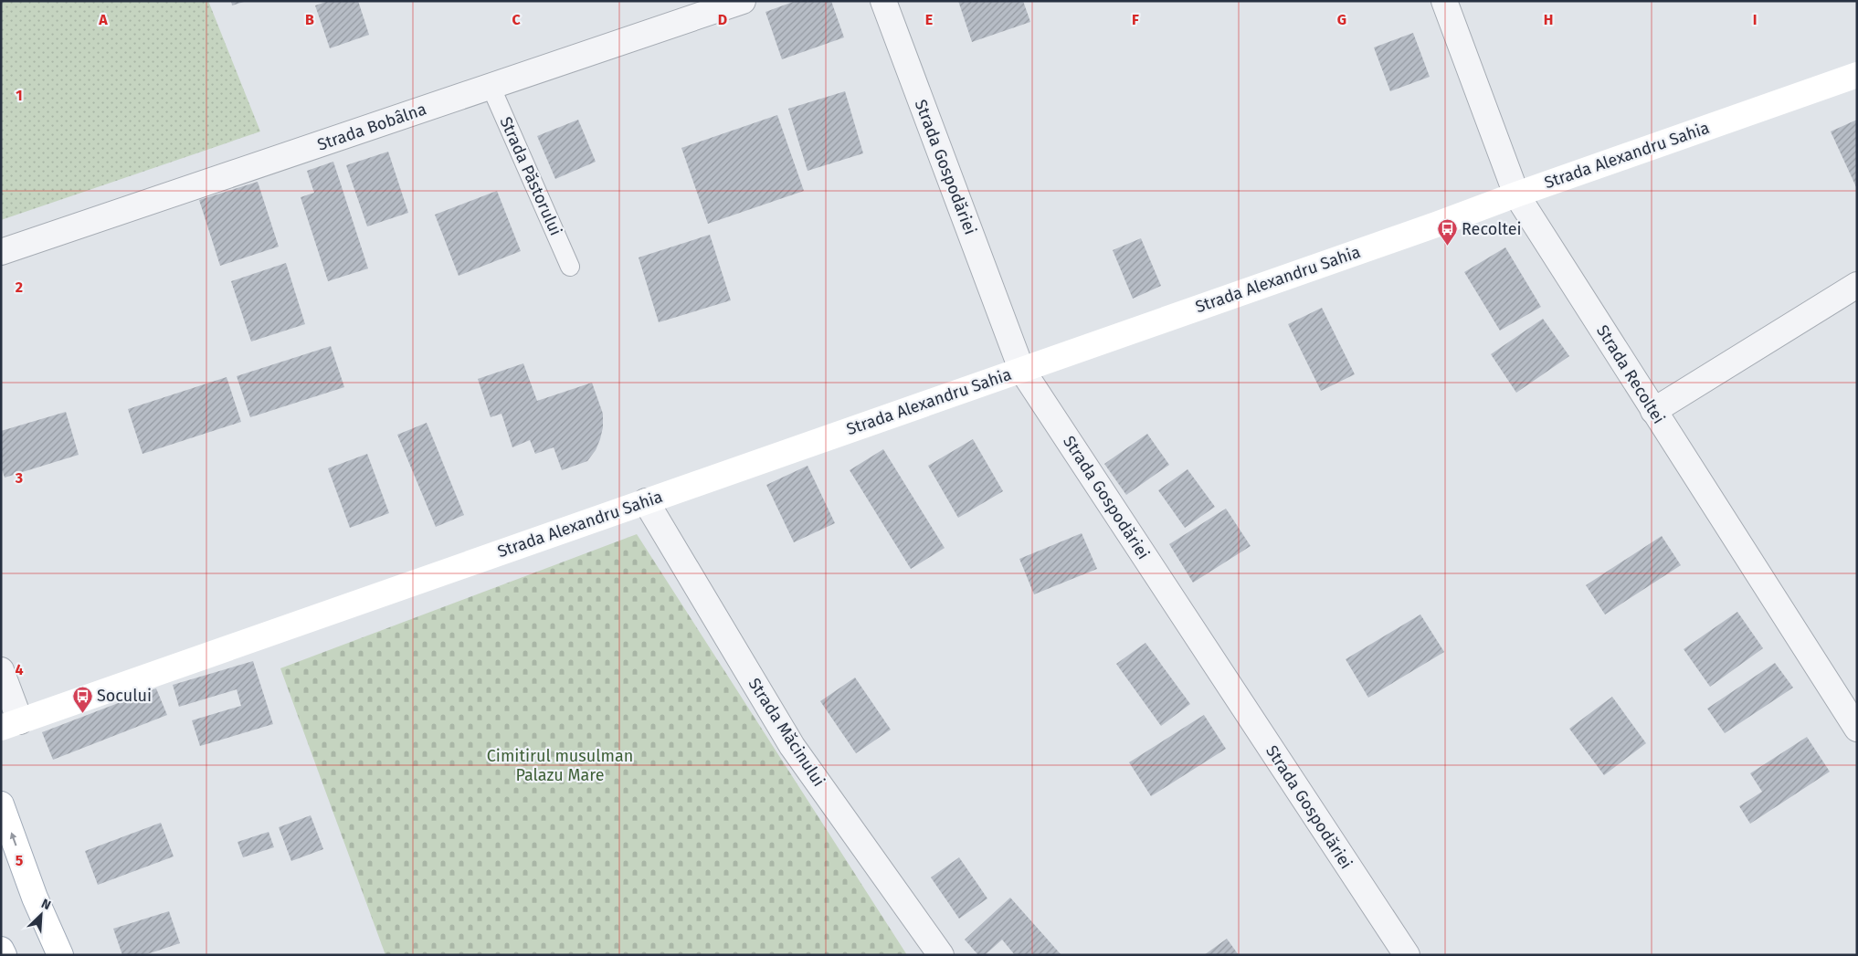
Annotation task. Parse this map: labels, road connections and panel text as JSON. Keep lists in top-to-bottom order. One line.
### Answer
{"streets":{"street":["Strada Bobâlna","Strada Alexandru Sahia","Strada Gospodăriei","Strada Recoltei","Strada Măcinului"],"lane":["Strada Păstorului"]},"crossings":[["Strada Bobâlna","Strada Păstorului"],["Strada Alexandru Sahia","Strada Gospodăriei"],["Strada Alexandru Sahia","Strada Recoltei"],["Strada Alexandru Sahia","Strada Măcinului"]],"parks":["Cimitirul musulman Palazu Mare"],"places":{"bus stop":["Recoltei","Socului"]},"north":"top right","grid":{"columns":["A","B","C","D","E","F","G","H","I"],"rows":["1","2","3","4","5"]}}
